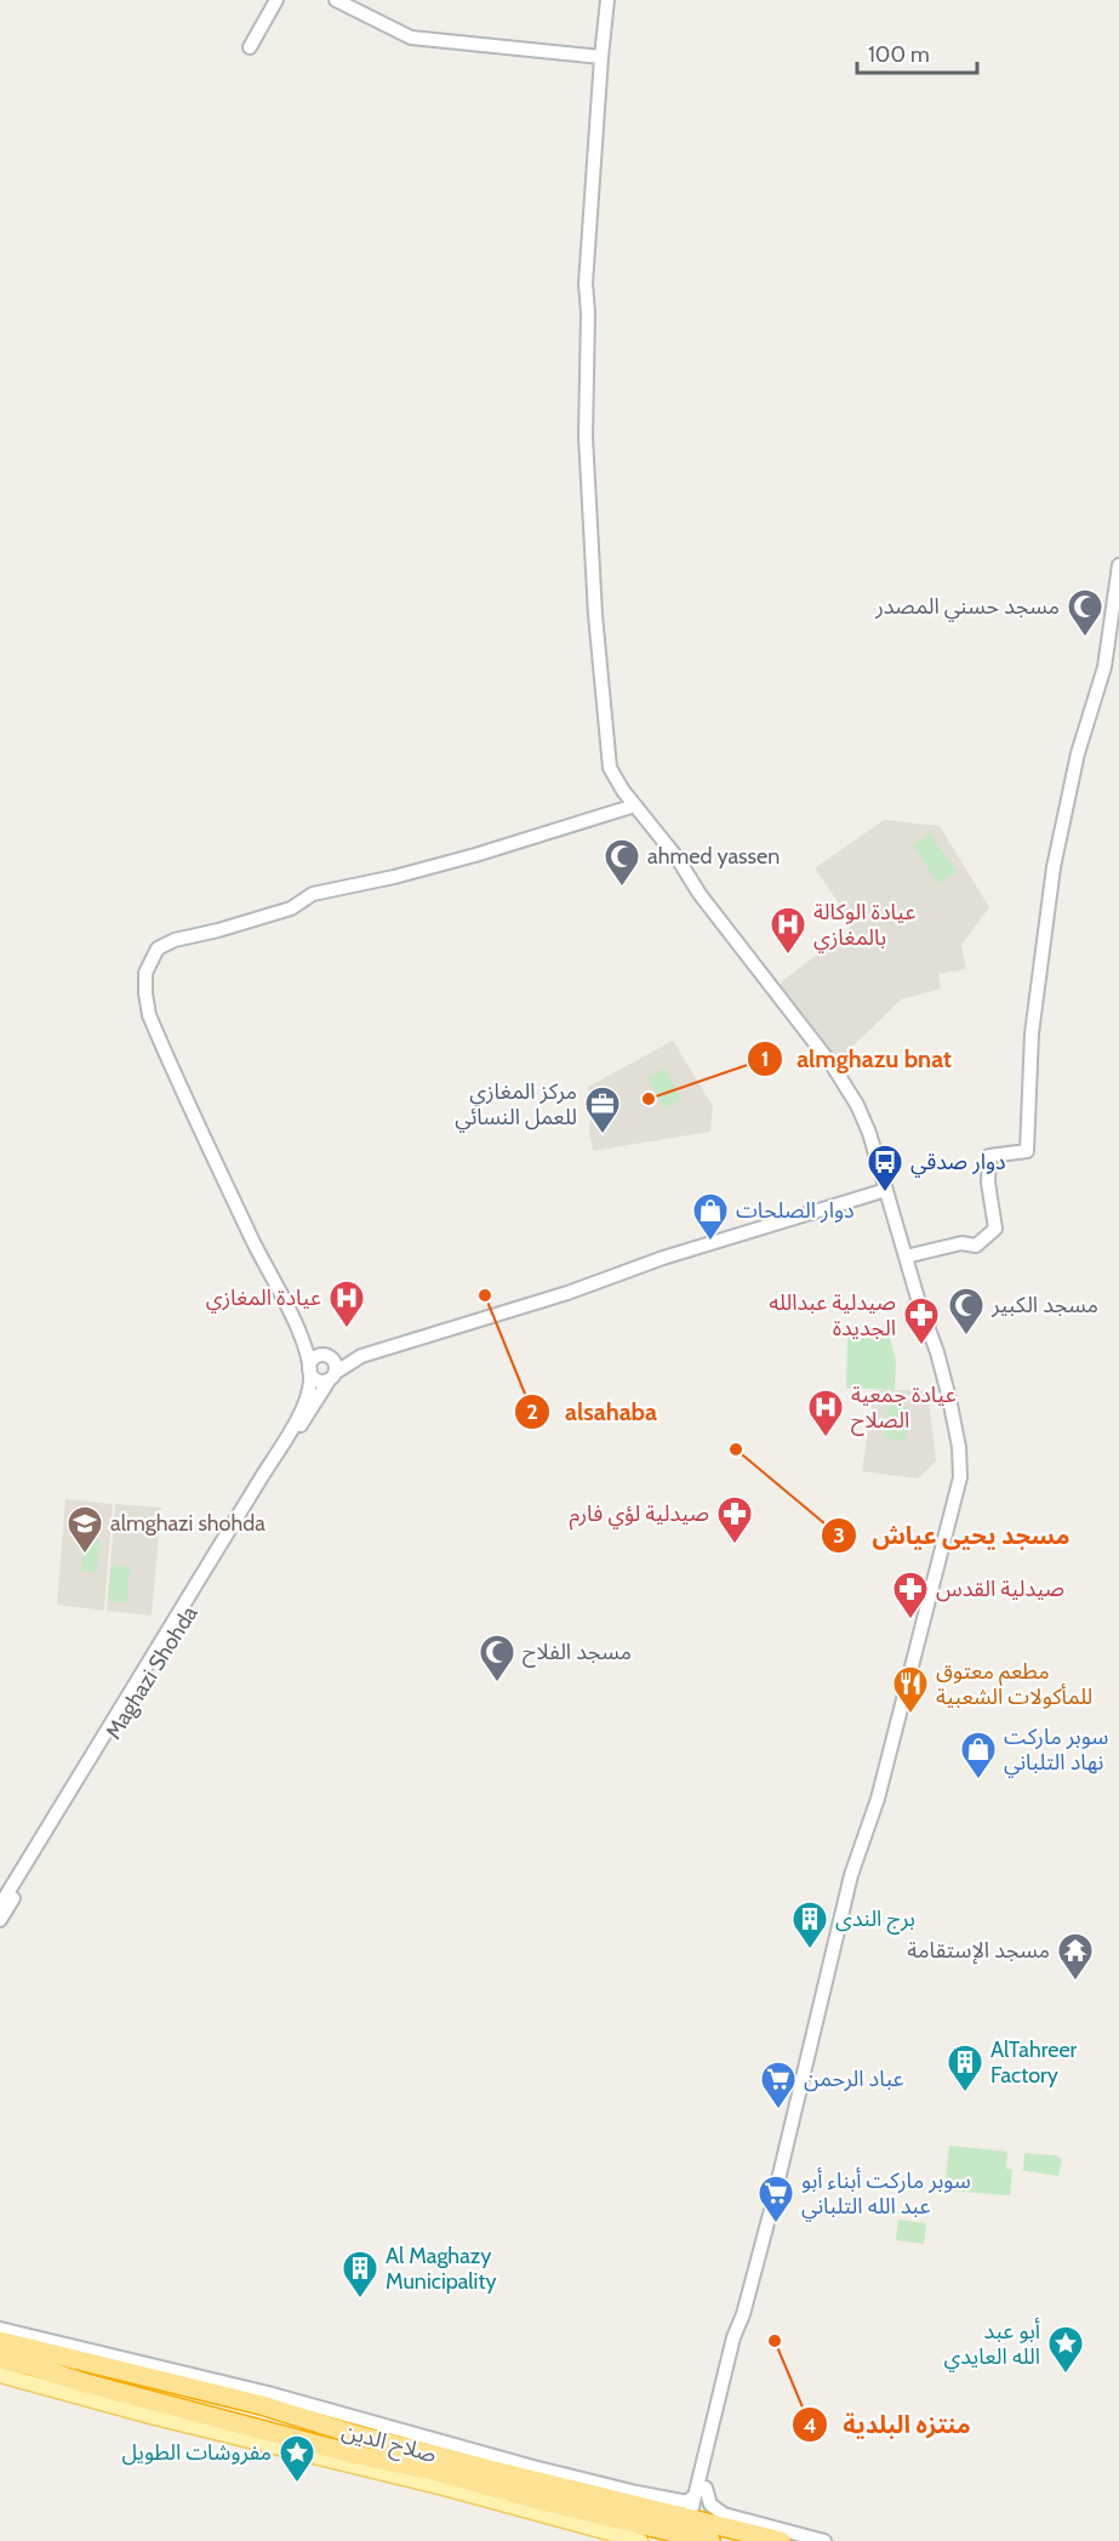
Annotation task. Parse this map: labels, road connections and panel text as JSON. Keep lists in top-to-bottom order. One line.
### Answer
{"streets":{"highway":["صلاح الدين"],"street":["Maghazi Shohda"]},"places":{"mosque":["مسجد حسني المصدر","ahmed yassen","مسجد الكبير","مسجد الفلاح"],"hospital":["عيادة الوكالة بالمغازي","عيادة المغازي","عيادة جمعية الصلاح"],"other":["almghazu bnat","alsahaba","مسجد يحيى عياش","منتزه البلدية"],"office":["مركز المغازي للعمل النسائي"],"bus stop":["دوار صدقي"],"shop":["دوار الصلحات","سوبر ماركت نهاد التلباني"],"pharmacy":["صيدلية عبدالله الجديدة","صيدلية لؤي فارم","صيدلية القدس"],"school or university":["almghazi shohda"],"restaurant":["مطعم معتوق للمأكولات الشعبية"],"building":["برج الندى","AlTahreer Factory","Al Maghazy Municipality"],"temple":["مسجد الإستقامة"],"supermarket":["عباد الرحمن","سوبر ماركت أبناء أبو عبد الله التلباني"],"place":["أبو عبد الله العايدي","مفروشات الطويل"]},"scale_bar":"100 m"}
